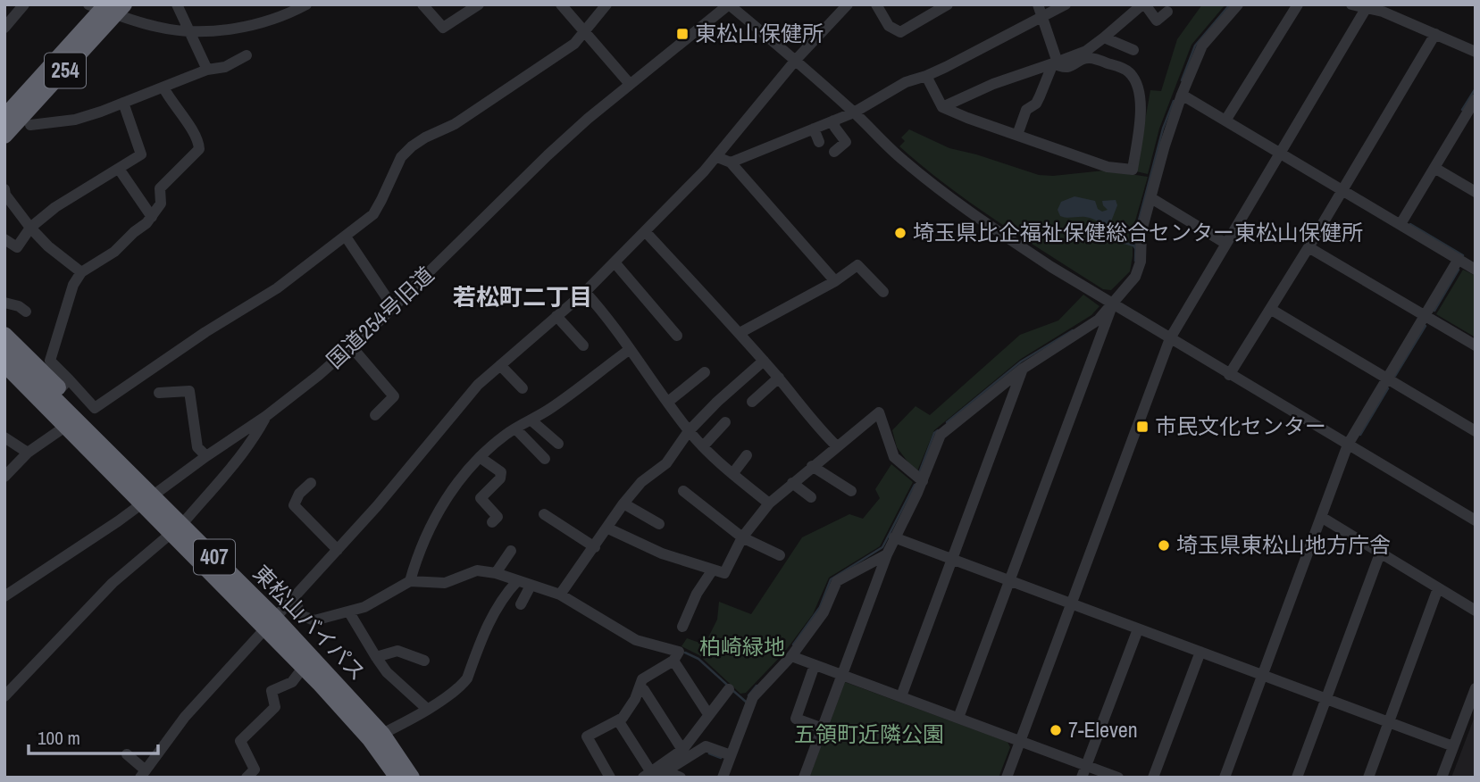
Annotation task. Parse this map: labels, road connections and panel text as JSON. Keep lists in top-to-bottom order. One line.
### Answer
{"streets":{"highway":["254","407","東松山バイパス"],"street":["国道254号旧道"]},"crossings":[["国道254号旧道","東松山バイパス"]],"districts":["若松町二丁目"],"parks":["柏崎緑地","五領町近隣公園"],"places":{"transit":["東松山保健所","市民文化センター"],"other":["埼玉県比企福祉保健総合センター東松山保健所","埼玉県東松山地方庁舎","7-Eleven"]},"scale_bar":"100 m"}
